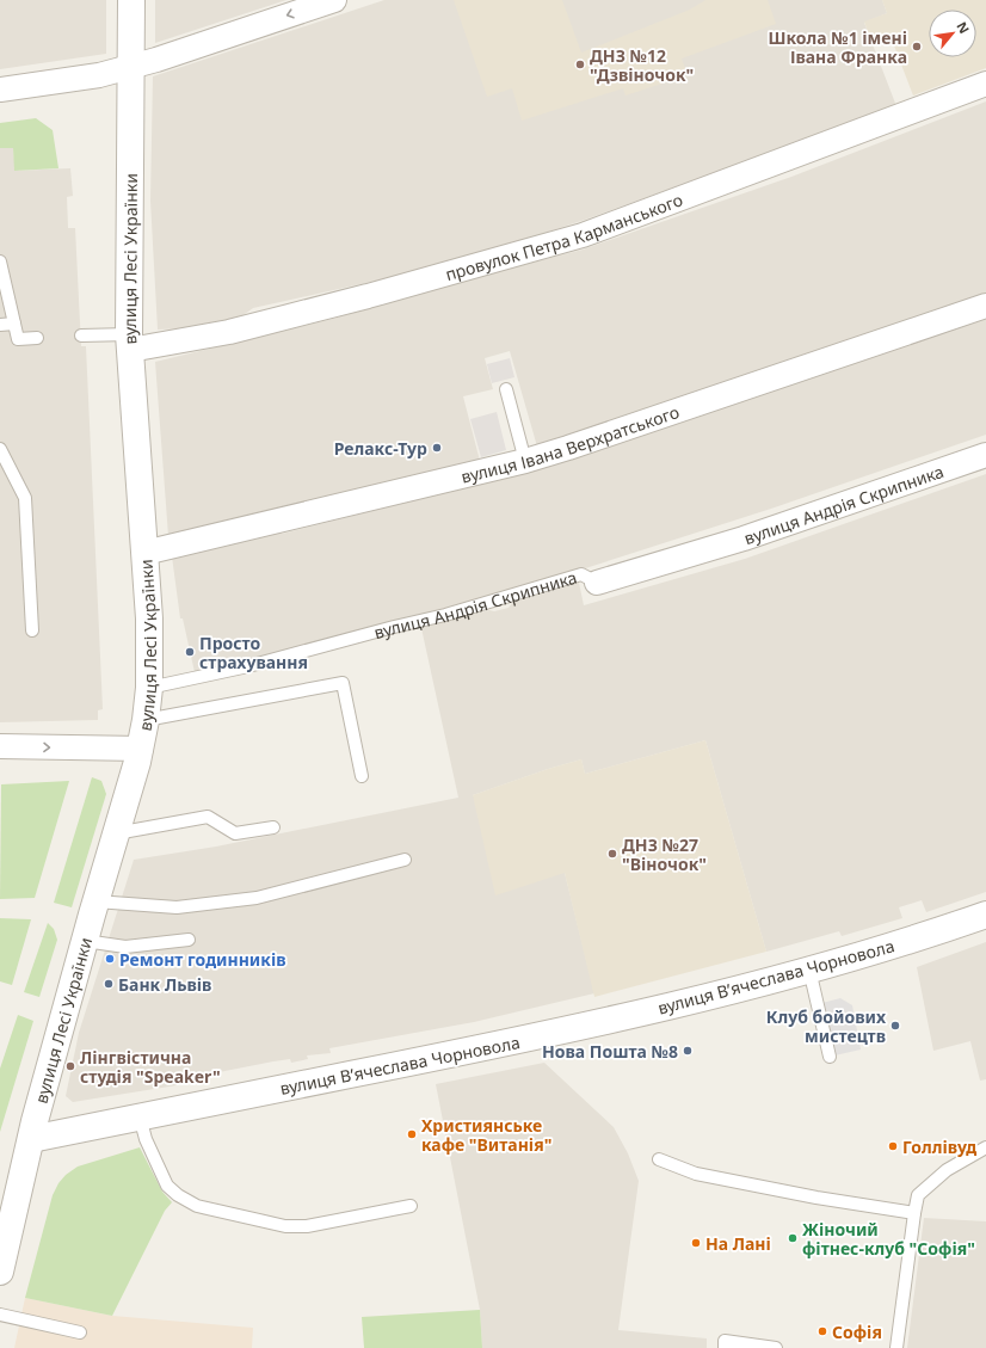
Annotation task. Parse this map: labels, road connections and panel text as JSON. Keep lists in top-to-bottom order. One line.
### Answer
{"streets":{"street":["провулок Петра Карманського","вулиця Лесі Українки","вулиця Івана Верхратського","вулиця Андрія Скрипника","вулиця Вʼячеслава Чорновола"]},"crossings":[["провулок Петра Карманського","вулиця Лесі Українки"],["вулиця Лесі Українки","вулиця Івана Верхратського"],["вулиця Лесі Українки","вулиця Андрія Скрипника"],["вулиця Лесі Українки","вулиця Вʼячеслава Чорновола"]],"places":["Школа №1 імені Івана Франка","ДНЗ №12 \"Дзвіночок\"","Релакс-Тур","Просто страхування","ДНЗ №27 \"Віночок\"","Ремонт годинників","Банк Львів","Клуб бойових мистецтв","Нова Пошта №8","Лінгвістична студія \"Speaker\"","Християнське кафе \"Витанія\"","Голлівуд","Жіночий фітнес-клуб \"Софія\"","На Лані","Софія"],"north":"top right"}
